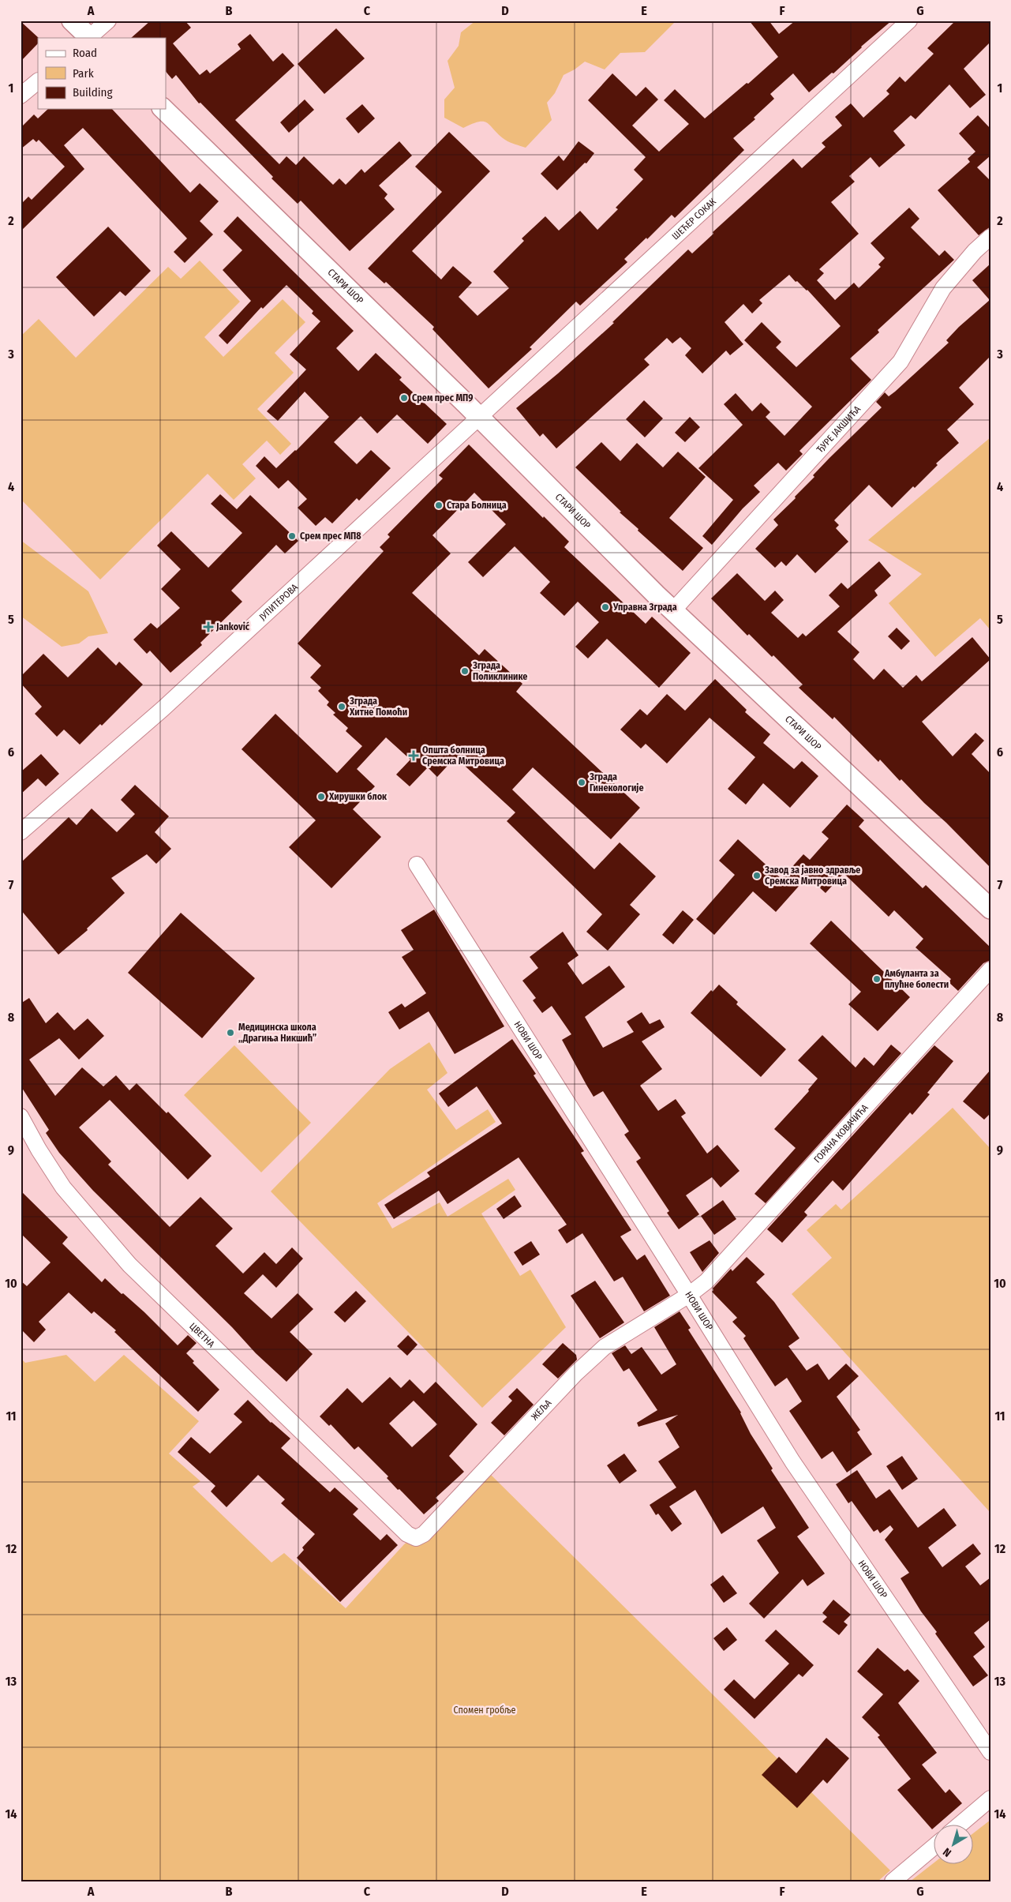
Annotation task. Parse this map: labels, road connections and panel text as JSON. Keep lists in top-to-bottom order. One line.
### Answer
{"streets":{"main road":["СТАРИ ШОР"],"street":["ШЕЋЕР СОКАК","ЂУРЕ ЈАКШИЋА","ЈУПИТЕРОВА","НОВИ ШОР","ГОРАНА КОВАЧИЋА","ЦВЕТНА","ЖЕЉА"]},"crossings":[["ШЕЋЕР СОКАК","СТАРИ ШОР"],["ШЕЋЕР СОКАК","ЈУПИТЕРОВА"],["СТАРИ ШОР","ЂУРЕ ЈАКШИЋА"],["СТАРИ ШОР","ЈУПИТЕРОВА"],["НОВИ ШОР","ГОРАНА КОВАЧИЋА"],["НОВИ ШОР","ЖЕЉА"],["ГОРАНА КОВАЧИЋА","ЖЕЉА"],["ЦВЕТНА","ЖЕЉА"]],"parks":["Спомен гробље"],"places":{"other":["Срем прес МП9","Стара Болница","Срем прес МП8","Управна Зграда","Зграда Поликлинике","Зграда Хитне Помоћи","Зграда Гинекологије","Хирушки блок","Завод за јавно здравље Сремска Митровица","Амбуланта за плућне болести","Медицинска школа „Драгиња Никшић”"],"health":["Janković","Општа болница Сремска Митровица"]},"legend":["Road","Park","Building"],"north":"bottom left","grid":{"columns":["A","B","C","D","E","F","G"],"rows":["1","2","3","4","5","6","7","8","9","10","11","12","13","14"]}}
